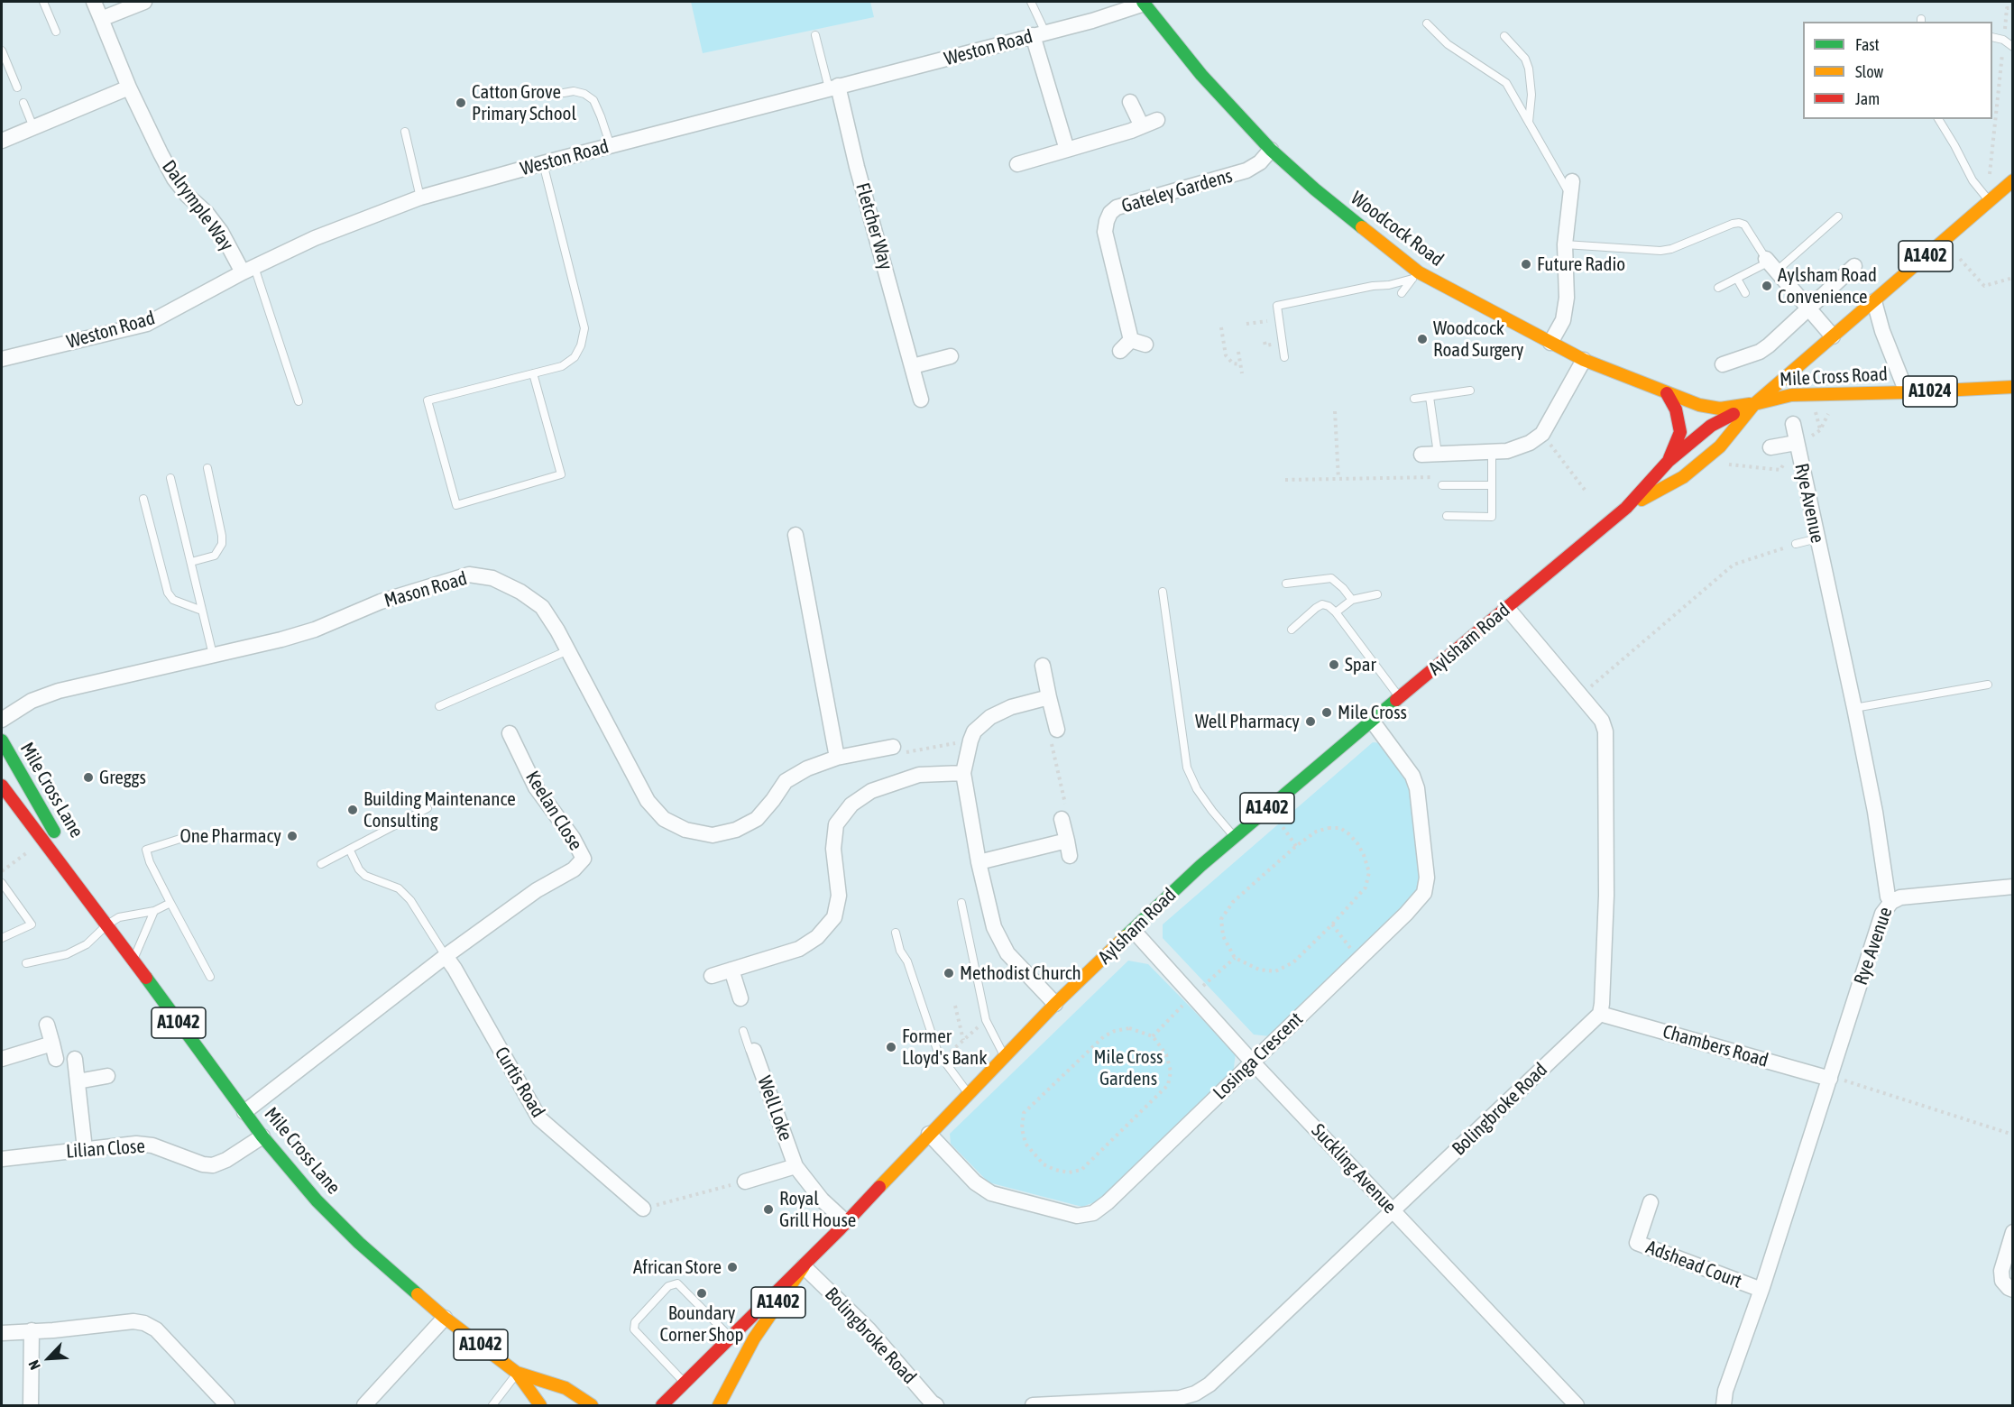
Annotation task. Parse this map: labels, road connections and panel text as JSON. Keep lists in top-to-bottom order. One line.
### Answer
{"streets":{"main road":["Woodcock Road","A1402","Mile Cross Road","A1024","Aylsham Road","Mile Cross Lane","A1042"],"street":["Weston Road","Gateley Gardens","Dalrymple Way","Fletcher Way","Rye Avenue","Mason Road","Keelan Close","Chambers Road","Losinga Crescent","Curtis Road","Well Loke","Bolingbroke Road","Lilian Close","Suckling Avenue","Adshead Court"]},"crossings":[["Weston Road","Dalrymple Way"],["Weston Road","Fletcher Way"],["Weston Road","Woodcock Road"],["Gateley Gardens","Woodcock Road"],["Woodcock Road","A1402"],["Woodcock Road","Mile Cross Road"],["Woodcock Road","Aylsham Road"],["A1402","Aylsham Road"],["A1402","Bolingbroke Road"],["Mile Cross Road","Aylsham Road"],["Rye Avenue","Chambers Road"],["Rye Avenue","Adshead Court"],["Aylsham Road","Losinga Crescent"],["Aylsham Road","Well Loke"],["Aylsham Road","Bolingbroke Road"],["Aylsham Road","Suckling Avenue"],["Mile Cross Lane","Lilian Close"],["Keelan Close","Curtis Road"],["Chambers Road","Bolingbroke Road"],["Losinga Crescent","Suckling Avenue"],["Bolingbroke Road","Suckling Avenue"]],"parks":["Mile Cross Gardens"],"places":["Catton Grove Primary School","Future Radio","Aylsham Road Convenience","Woodcock Road Surgery","Spar","Mile Cross","Well Pharmacy","Greggs","Building Maintenance Consulting","One Pharmacy","Methodist Church","Former Lloyd's Bank","Royal Grill House","African Store","Boundary Corner Shop"],"legend":["Fast","Slow","Jam"],"north":"bottom left"}
